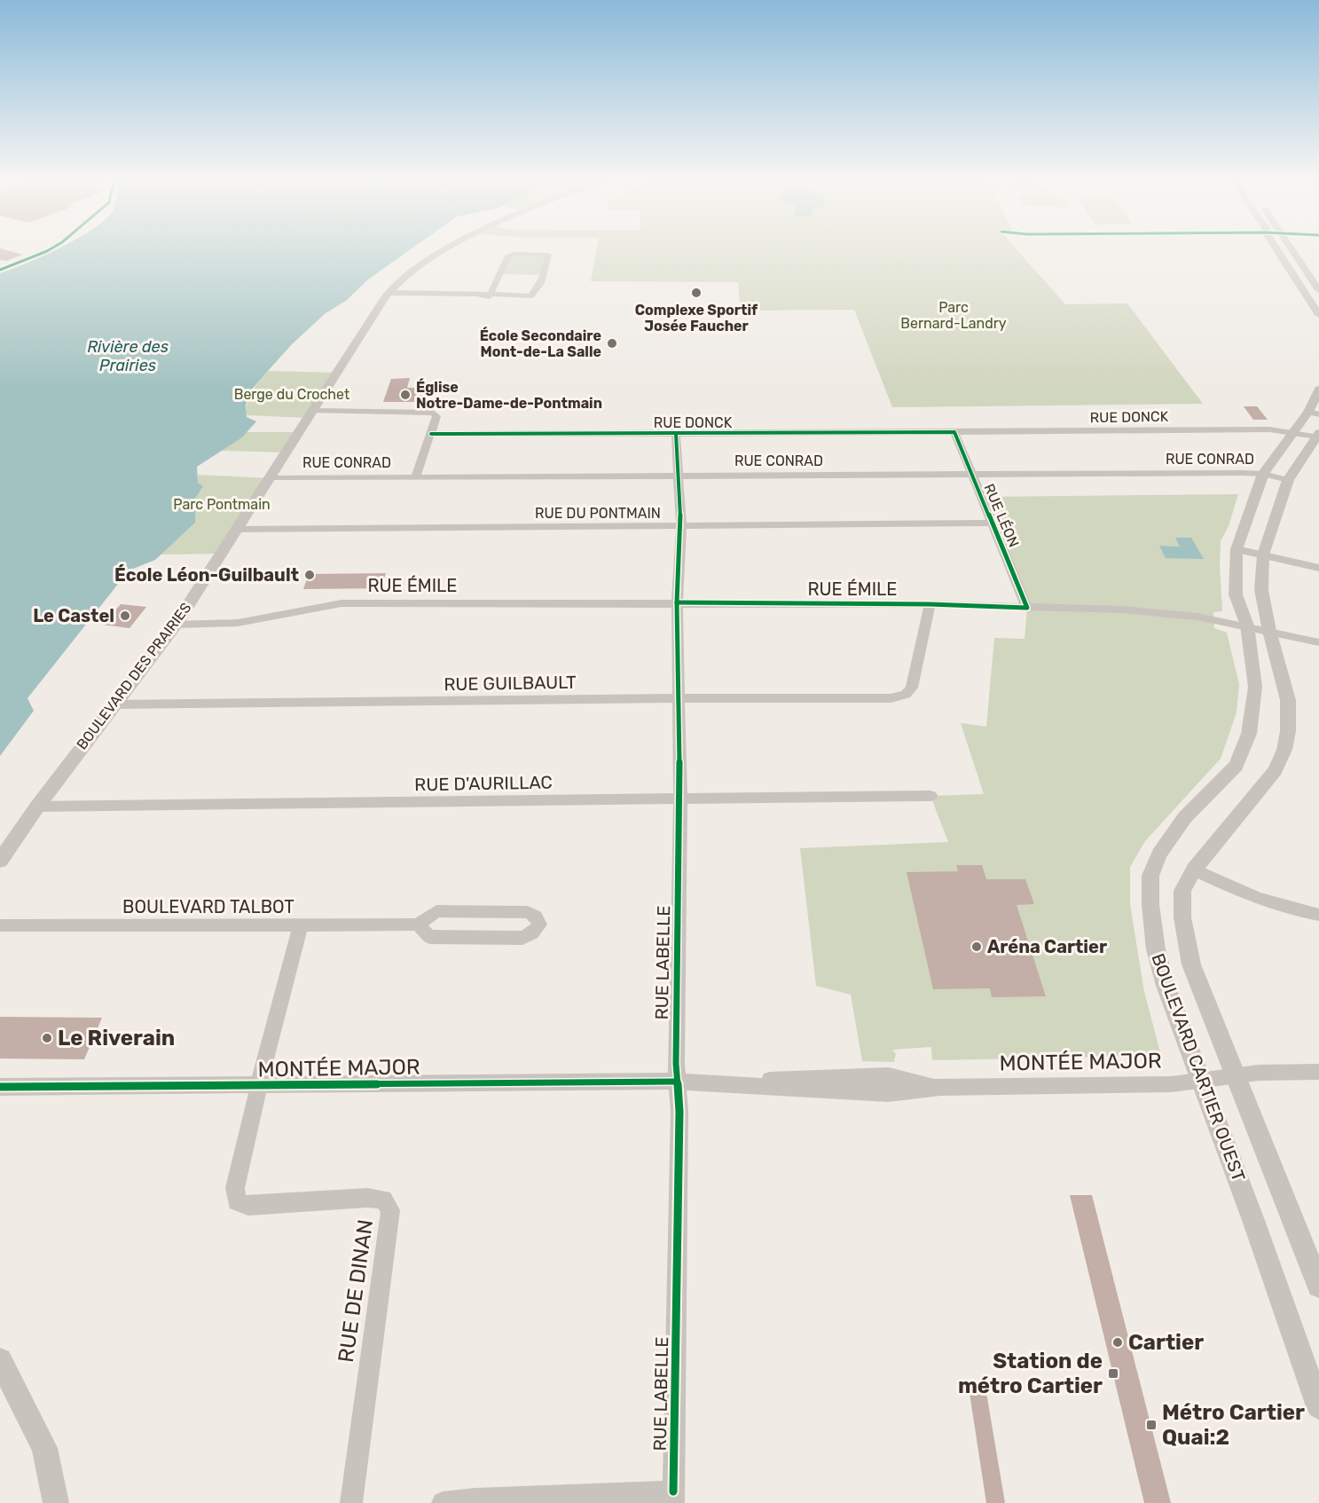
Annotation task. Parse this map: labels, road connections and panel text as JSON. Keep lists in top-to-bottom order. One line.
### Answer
{"streets":{"street":["RUE DONCK","RUE CONRAD","RUE DU PONTMAIN","RUE LÉON","RUE ÉMILE","BOULEVARD DES PRAIRIES","RUE GUILBAULT","RUE D'AURILLAC","BOULEVARD TALBOT","RUE LABELLE","MONTÉE MAJOR","BOULEVARD CARTIER OUEST","RUE DE DINAN"]},"crossings":[["RUE DONCK","RUE LÉON"],["RUE DONCK","RUE LABELLE"],["RUE DONCK","BOULEVARD CARTIER OUEST"],["RUE CONRAD","RUE LÉON"],["RUE CONRAD","BOULEVARD DES PRAIRIES"],["RUE CONRAD","RUE LABELLE"],["RUE CONRAD","BOULEVARD CARTIER OUEST"],["RUE DU PONTMAIN","RUE LÉON"],["RUE DU PONTMAIN","BOULEVARD DES PRAIRIES"],["RUE DU PONTMAIN","RUE LABELLE"],["RUE LÉON","RUE ÉMILE"],["RUE ÉMILE","BOULEVARD DES PRAIRIES"],["RUE ÉMILE","RUE GUILBAULT"],["RUE ÉMILE","RUE LABELLE"],["RUE ÉMILE","BOULEVARD CARTIER OUEST"],["BOULEVARD DES PRAIRIES","RUE GUILBAULT"],["BOULEVARD DES PRAIRIES","RUE D'AURILLAC"],["RUE GUILBAULT","RUE LABELLE"],["RUE D'AURILLAC","RUE LABELLE"],["BOULEVARD TALBOT","RUE DE DINAN"],["RUE LABELLE","MONTÉE MAJOR"],["MONTÉE MAJOR","BOULEVARD CARTIER OUEST"],["MONTÉE MAJOR","RUE DE DINAN"]],"water":["Rivière des Prairies"],"parks":["Parc Bernard-Landry","Berge du Crochet","Parc Pontmain"],"places":{"other":["Complexe Sportif Josée Faucher","École Secondaire Mont-de-La Salle","Église Notre-Dame-de-Pontmain","École Léon-Guilbault","Le Castel","Aréna Cartier","Le Riverain","Cartier"],"transit":["Station de métro Cartier","Métro Cartier Quai:2"]}}
